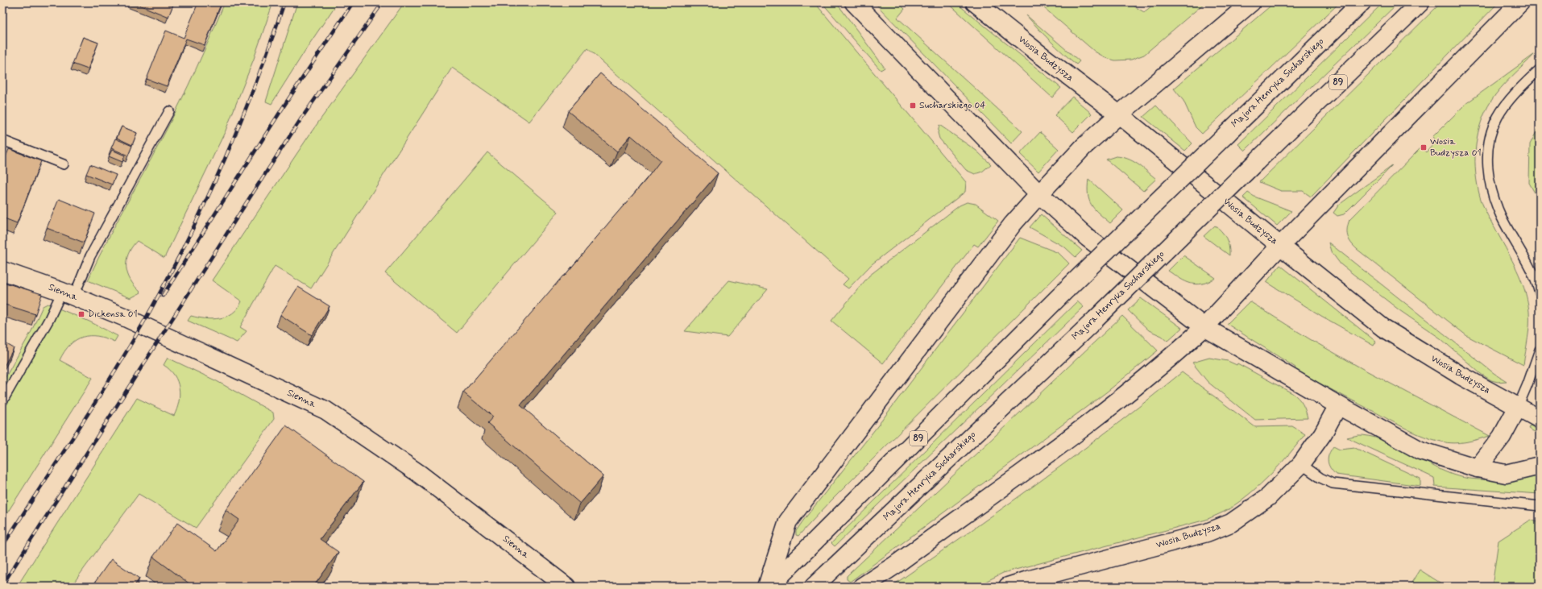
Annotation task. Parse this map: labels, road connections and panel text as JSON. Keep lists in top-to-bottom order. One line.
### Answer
{"streets":{"main road":["Wosia Budzysza","89","Majora Henryka Sucharskiego","Sienna"]},"places":{"transit":["Sucharskiego 04","Wosia Budzysza 01","Dickensa 01"]}}
